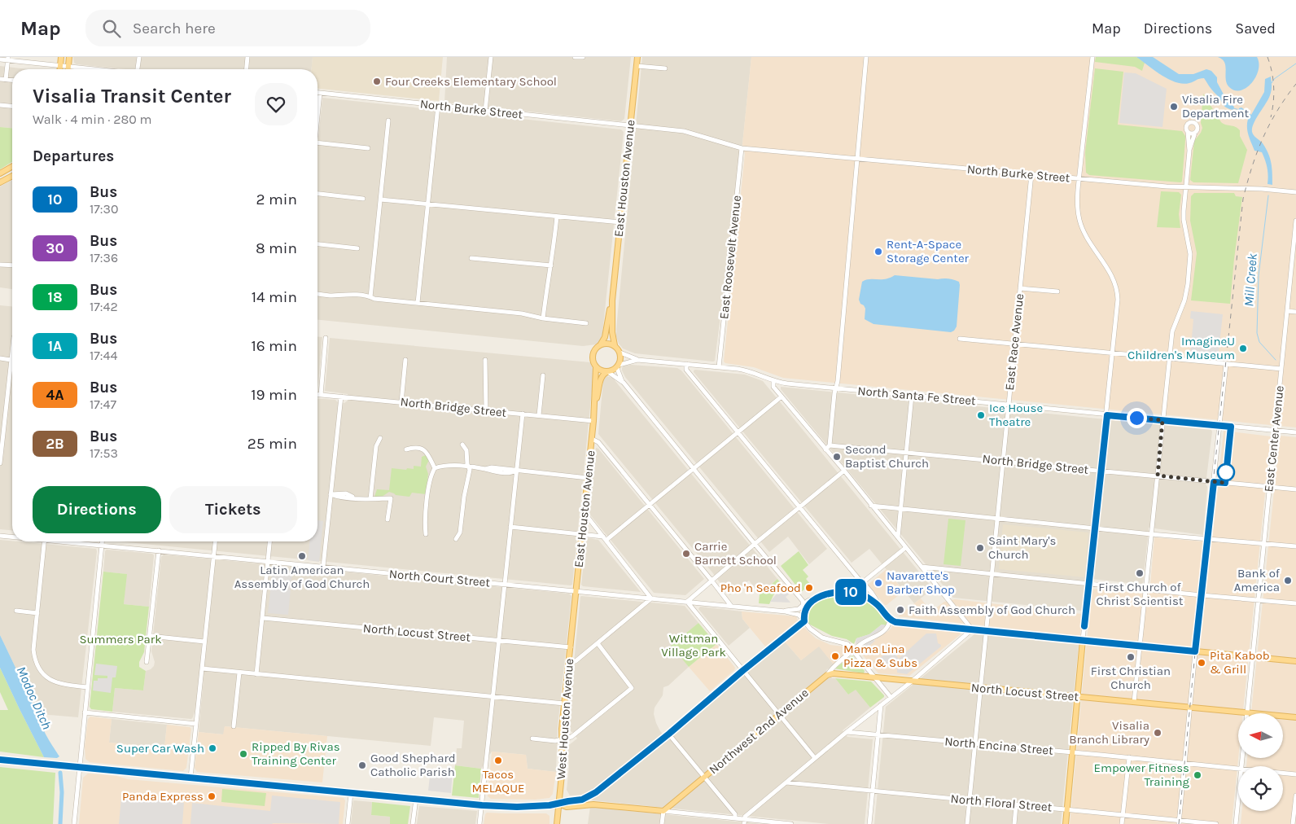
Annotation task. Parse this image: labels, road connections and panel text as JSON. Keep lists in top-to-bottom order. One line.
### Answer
{"streets":{"main road":["East Houston Avenue","North Locust Street","West Houston Avenue","Northwest 2nd Avenue"],"street":["North Burke Street","East Roosevelt Avenue","East Race Avenue","North Santa Fe Street","North Bridge Street","East Center Avenue","North Court Street","North Encina Street","North Floral Street"]},"crossings":[["North Burke Street","East Houston Avenue"],["North Burke Street","East Roosevelt Avenue"],["North Burke Street","East Race Avenue"],["East Houston Avenue","North Santa Fe Street"],["East Houston Avenue","North Bridge Street"],["East Houston Avenue","North Court Street"],["East Houston Avenue","West Houston Avenue"],["East Roosevelt Avenue","North Santa Fe Street"],["East Race Avenue","North Santa Fe Street"],["East Race Avenue","North Bridge Street"],["East Race Avenue","North Locust Street"],["East Race Avenue","North Encina Street"],["East Race Avenue","North Floral Street"],["North Santa Fe Street","East Center Avenue"],["North Bridge Street","East Center Avenue"],["East Center Avenue","North Locust Street"],["North Court Street","West Houston Avenue"],["North Court Street","Northwest 2nd Avenue"],["North Locust Street","West Houston Avenue"],["North Locust Street","Northwest 2nd Avenue"]],"water":["Mill Creek","Modoc Ditch"],"parks":["Wittman Village Park","Summers Park"],"places":["Four Creeks Elementary School","Visalia Fire Department","Rent-A-Space Storage Center","ImagineU Children's Museum","Ice House Theatre","Second Baptist Church","Saint Mary's Church","Carrie Barnett School","Latin American Assembly of God Church","First Church of Christ Scientist","Bank of America","Navarette's Barber Shop","Pho 'n Seafood","Faith Assembly of God Church","Mama Lina Pizza & Subs","First Christian Church","Pita Kabob & Grill","Visalia Branch Library","Super Car Wash","Ripped By Rivas Training Center","Tacos MELAQUE","Good Shephard Catholic Parish","Empower Fitness Training","Panda Express"],"lines":["bus line 10"],"north":"left","page":{"header":"Map","search":"Search here","nav":["Map","Directions","Saved"],"on_map":"10","heading":[["Visalia Transit Center","Walk · 4 min · 280 m"],"Departures"],"list":[{"mark":"10","name":"Bus","note":"17:30","value":"2 min"},{"mark":"30","name":"Bus","note":"17:36","value":"8 min"},{"mark":"18","name":"Bus","note":"17:42","value":"14 min"},{"mark":"1A","name":"Bus","note":"17:44","value":"16 min"},{"mark":"4A","name":"Bus","note":"17:47","value":"19 min"},{"mark":"2B","name":"Bus","note":"17:53","value":"25 min"}],"buttons":["Directions","Tickets"]}}
